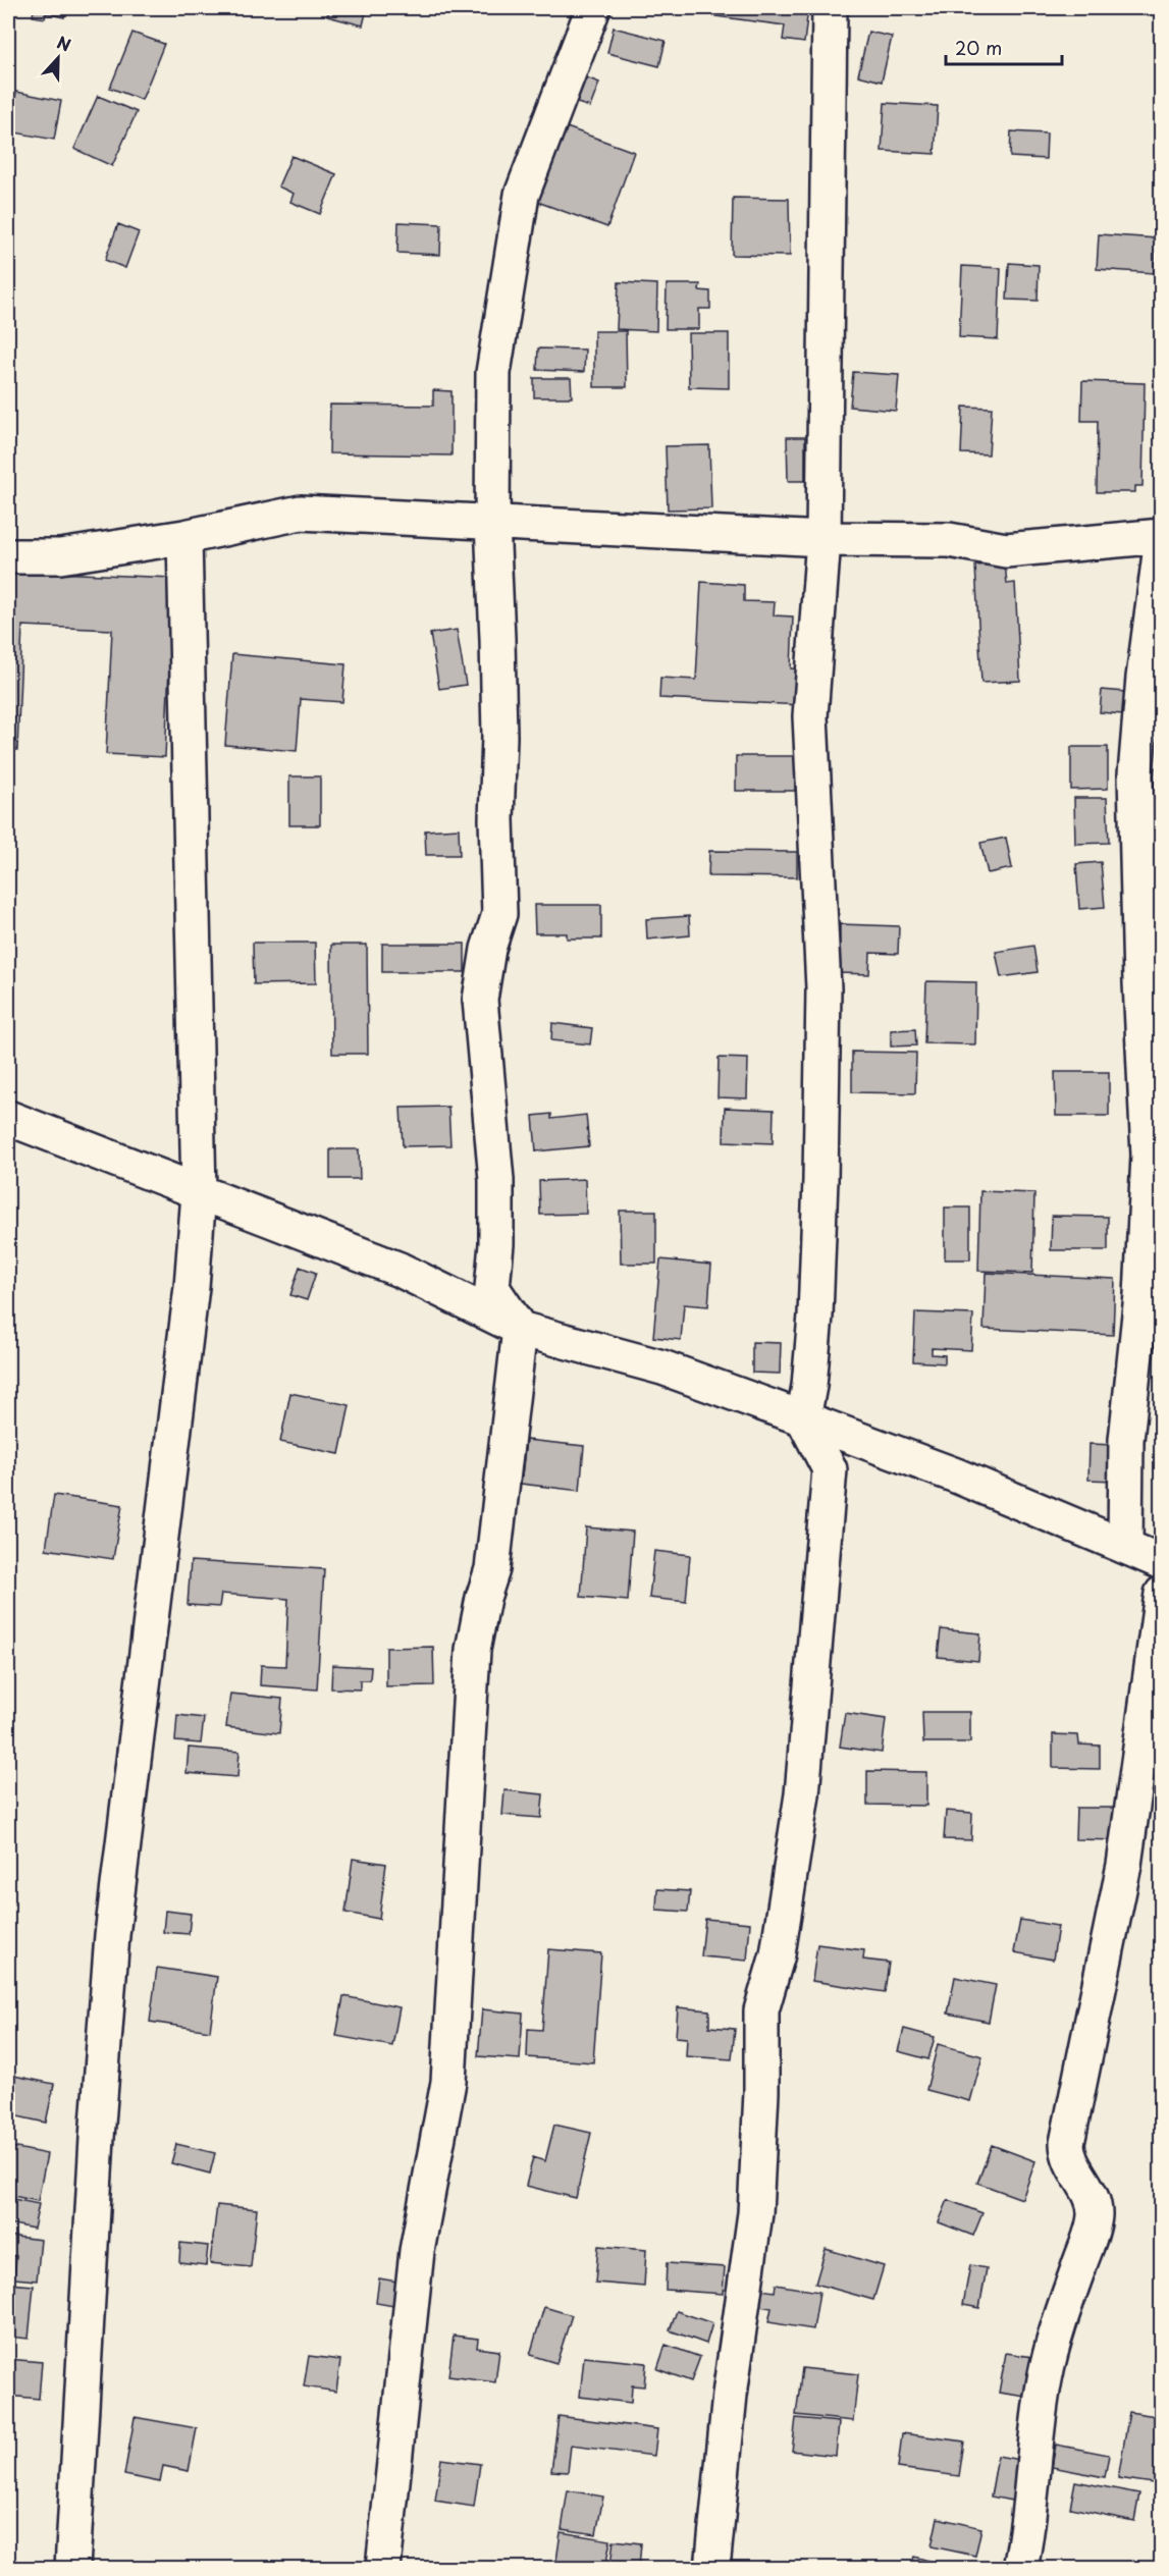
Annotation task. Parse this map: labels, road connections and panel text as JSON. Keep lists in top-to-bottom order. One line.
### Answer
{"scale_bar":"20 m","north":"top"}
